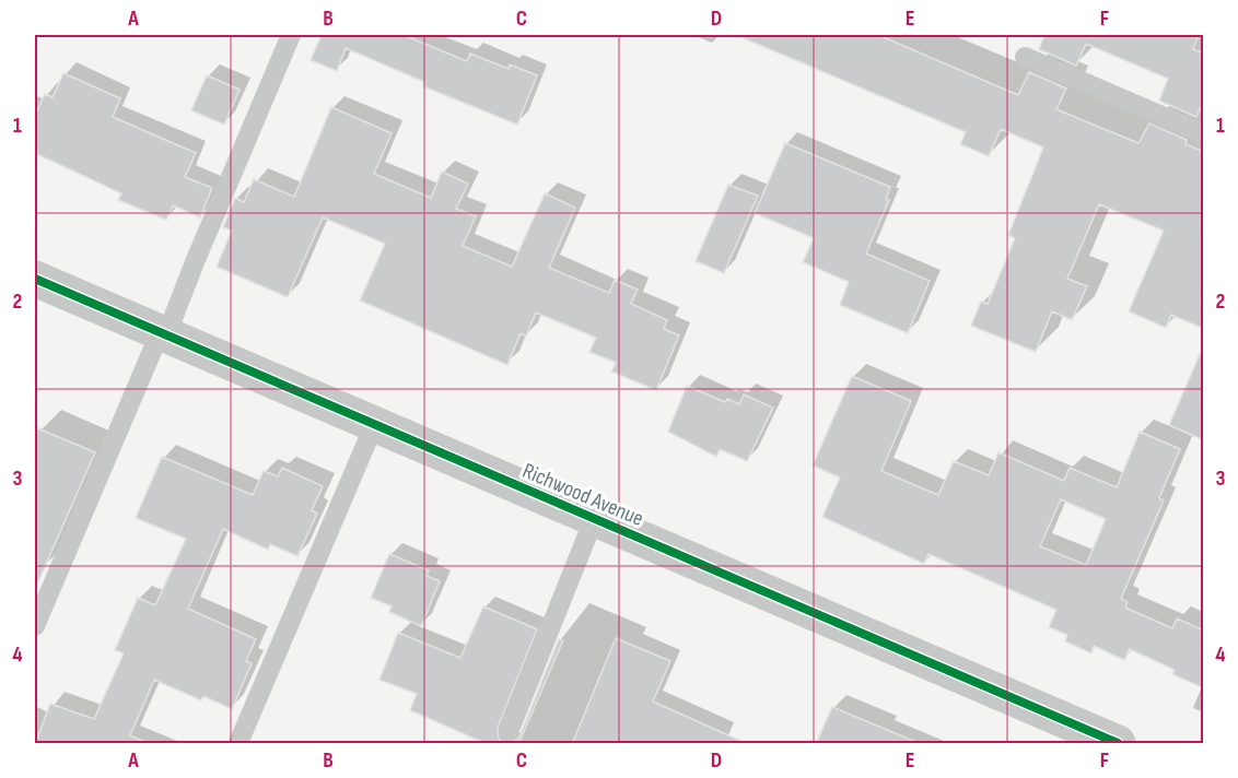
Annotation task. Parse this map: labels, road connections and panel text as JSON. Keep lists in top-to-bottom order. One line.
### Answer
{"streets":{"street":["Richwood Avenue"]},"grid":{"columns":["A","B","C","D","E","F"],"rows":["1","2","3","4"]}}
